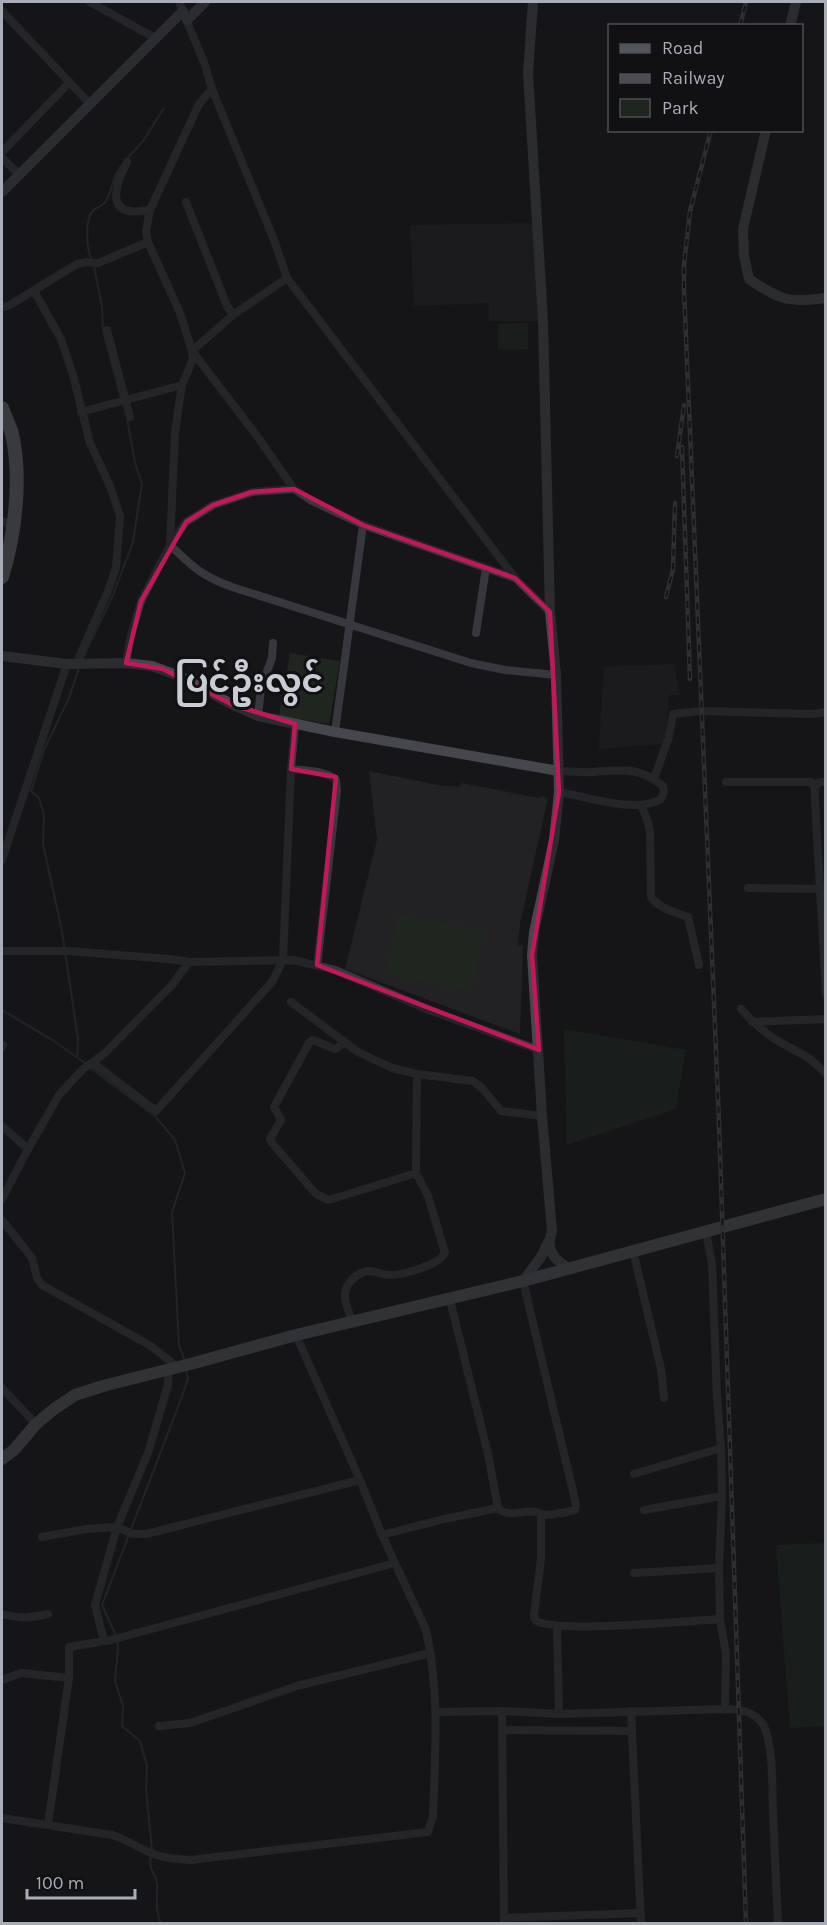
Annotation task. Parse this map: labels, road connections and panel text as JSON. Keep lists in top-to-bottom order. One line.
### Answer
{"districts":["ပြင်ဦးလွင်"],"legend":["Road","Railway","Park"],"scale_bar":"100 m"}
